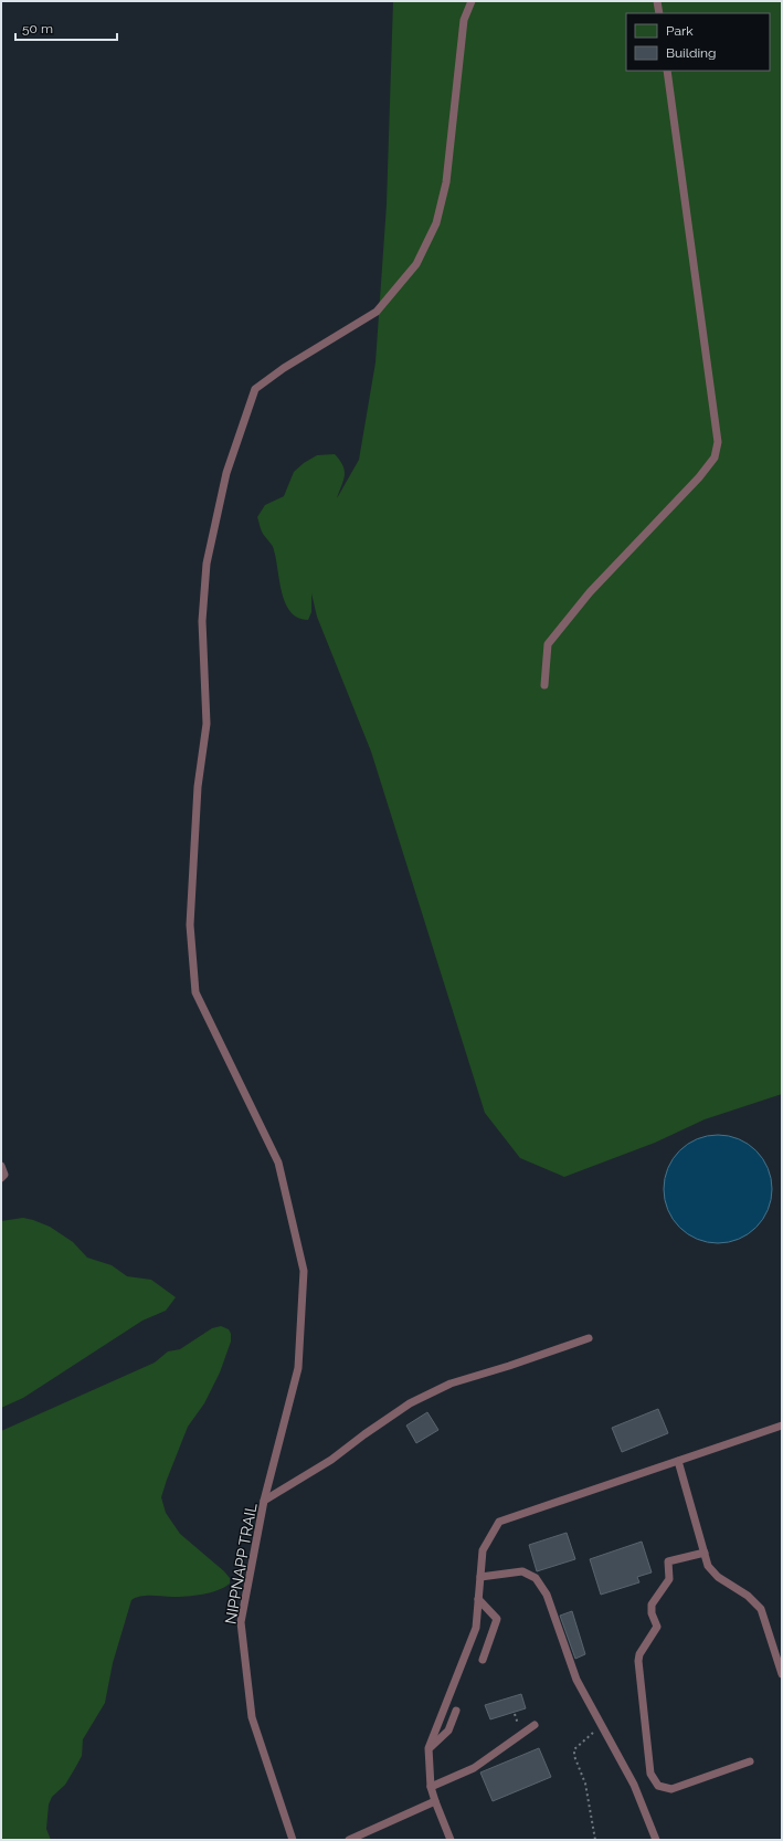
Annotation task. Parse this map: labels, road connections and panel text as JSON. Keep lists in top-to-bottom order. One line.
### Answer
{"streets":{"lane":["NIPPNAPP TRAIL"]},"legend":["Park","Building"],"scale_bar":"50 m"}
